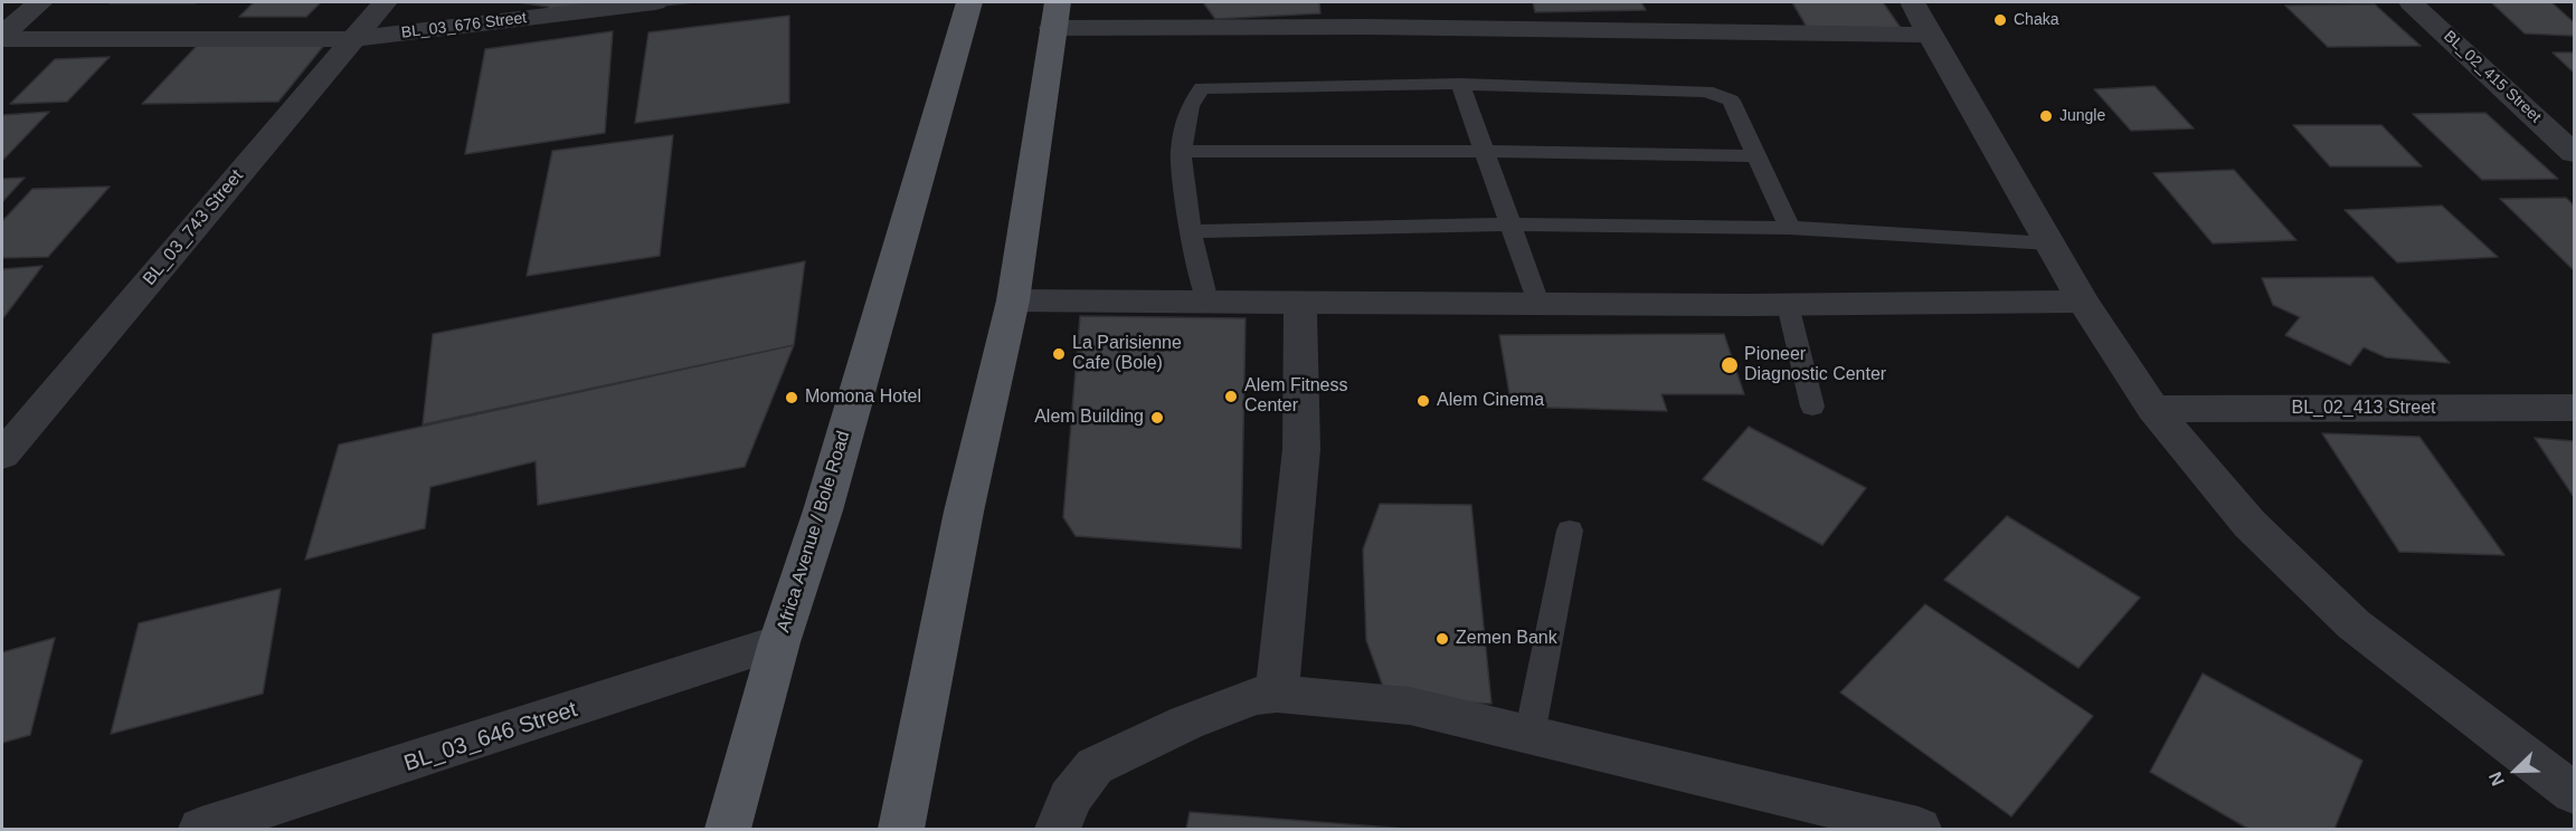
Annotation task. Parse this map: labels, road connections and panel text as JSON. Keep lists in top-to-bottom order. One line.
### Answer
{"streets":{"main road":["Africa Avenue / Bole Road"],"street":["BL_03_676 Street","BL_02_415 Street","BL_03_743 Street","BL_02_413 Street","BL_03_646 Street"]},"crossings":[["BL_03_676 Street","BL_03_743 Street"],["Africa Avenue / Bole Road","BL_03_646 Street"]],"places":["Chaka","Jungle","La Parisienne Cafe (Bole)","Pioneer Diagnostic Center","Alem Fitness Center","Momona Hotel","Alem Cinema","Alem Building","Zemen Bank"],"north":"bottom left"}
